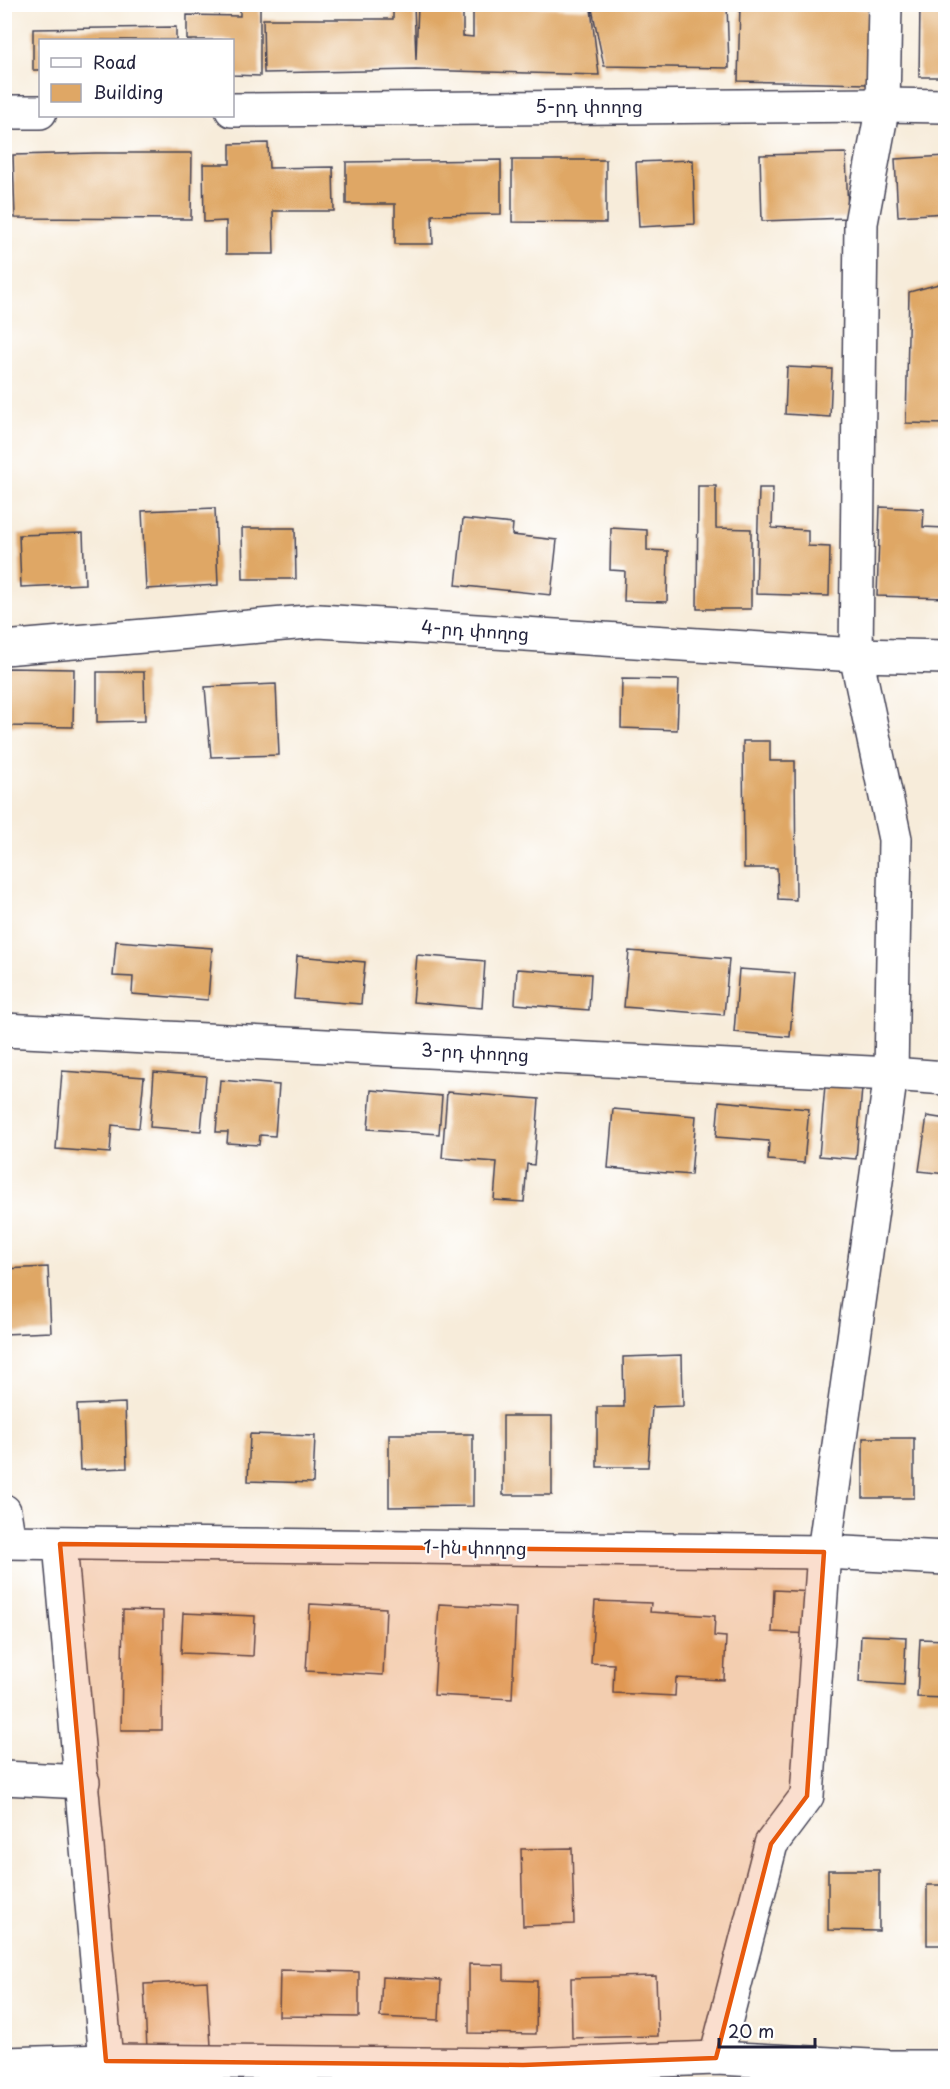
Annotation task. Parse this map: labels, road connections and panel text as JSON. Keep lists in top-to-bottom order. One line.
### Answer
{"streets":{"street":["5-րդ փողոց","4-րդ փողոց","3-րդ փողոց","1-ին փողոց"]},"legend":["Road","Building"],"scale_bar":"20 m"}
